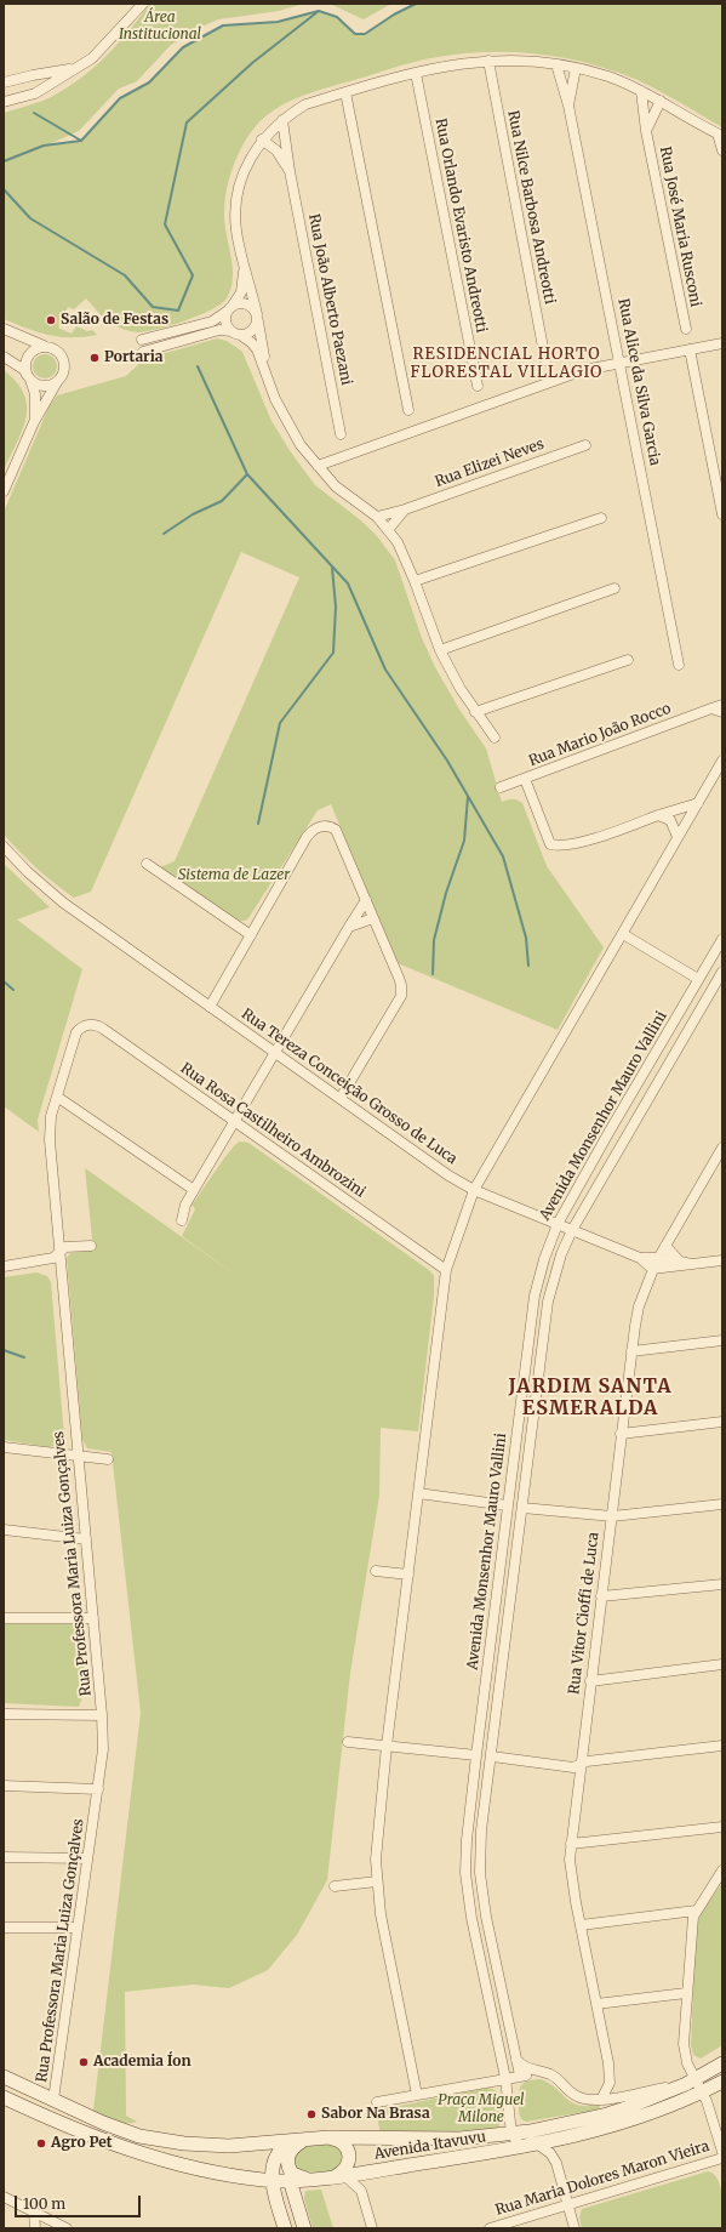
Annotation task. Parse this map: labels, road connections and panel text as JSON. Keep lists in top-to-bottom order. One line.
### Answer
{"streets":{"main road":["Avenida Itavuvu"],"street":["Rua Nilce Barbosa Andreotti","Rua Orlando Evaristo Andreotti","Rua José Maria Rusconi","Rua João Alberto Paezani","Rua Alice da Silva Garcia","Rua Elizei Neves","Rua Mario João Rocco","Rua Tereza Conceição Grosso de Luca","Avenida Monsenhor Mauro Vallini","Rua Rosa Castilheiro Ambrozini","Rua Professora Maria Luiza Gonçalves","Rua Vitor Cioffi de Luca","Rua Maria Dolores Maron Vieira"]},"crossings":[["Rua Tereza Conceição Grosso de Luca","Avenida Monsenhor Mauro Vallini"],["Rua Tereza Conceição Grosso de Luca","Rua Vitor Cioffi de Luca"],["Avenida Monsenhor Mauro Vallini","Avenida Itavuvu"],["Rua Rosa Castilheiro Ambrozini","Rua Professora Maria Luiza Gonçalves"],["Rua Professora Maria Luiza Gonçalves","Avenida Itavuvu"]],"districts":["RESIDENCIAL HORTO FLORESTAL VILLAGIO","JARDIM SANTA ESMERALDA"],"parks":["Área Institucional","Sistema de Lazer","Praça Miguel Milone"],"places":["Salão de Festas","Portaria","Academia Íon","Sabor Na Brasa","Agro Pet"],"scale_bar":"100 m"}
